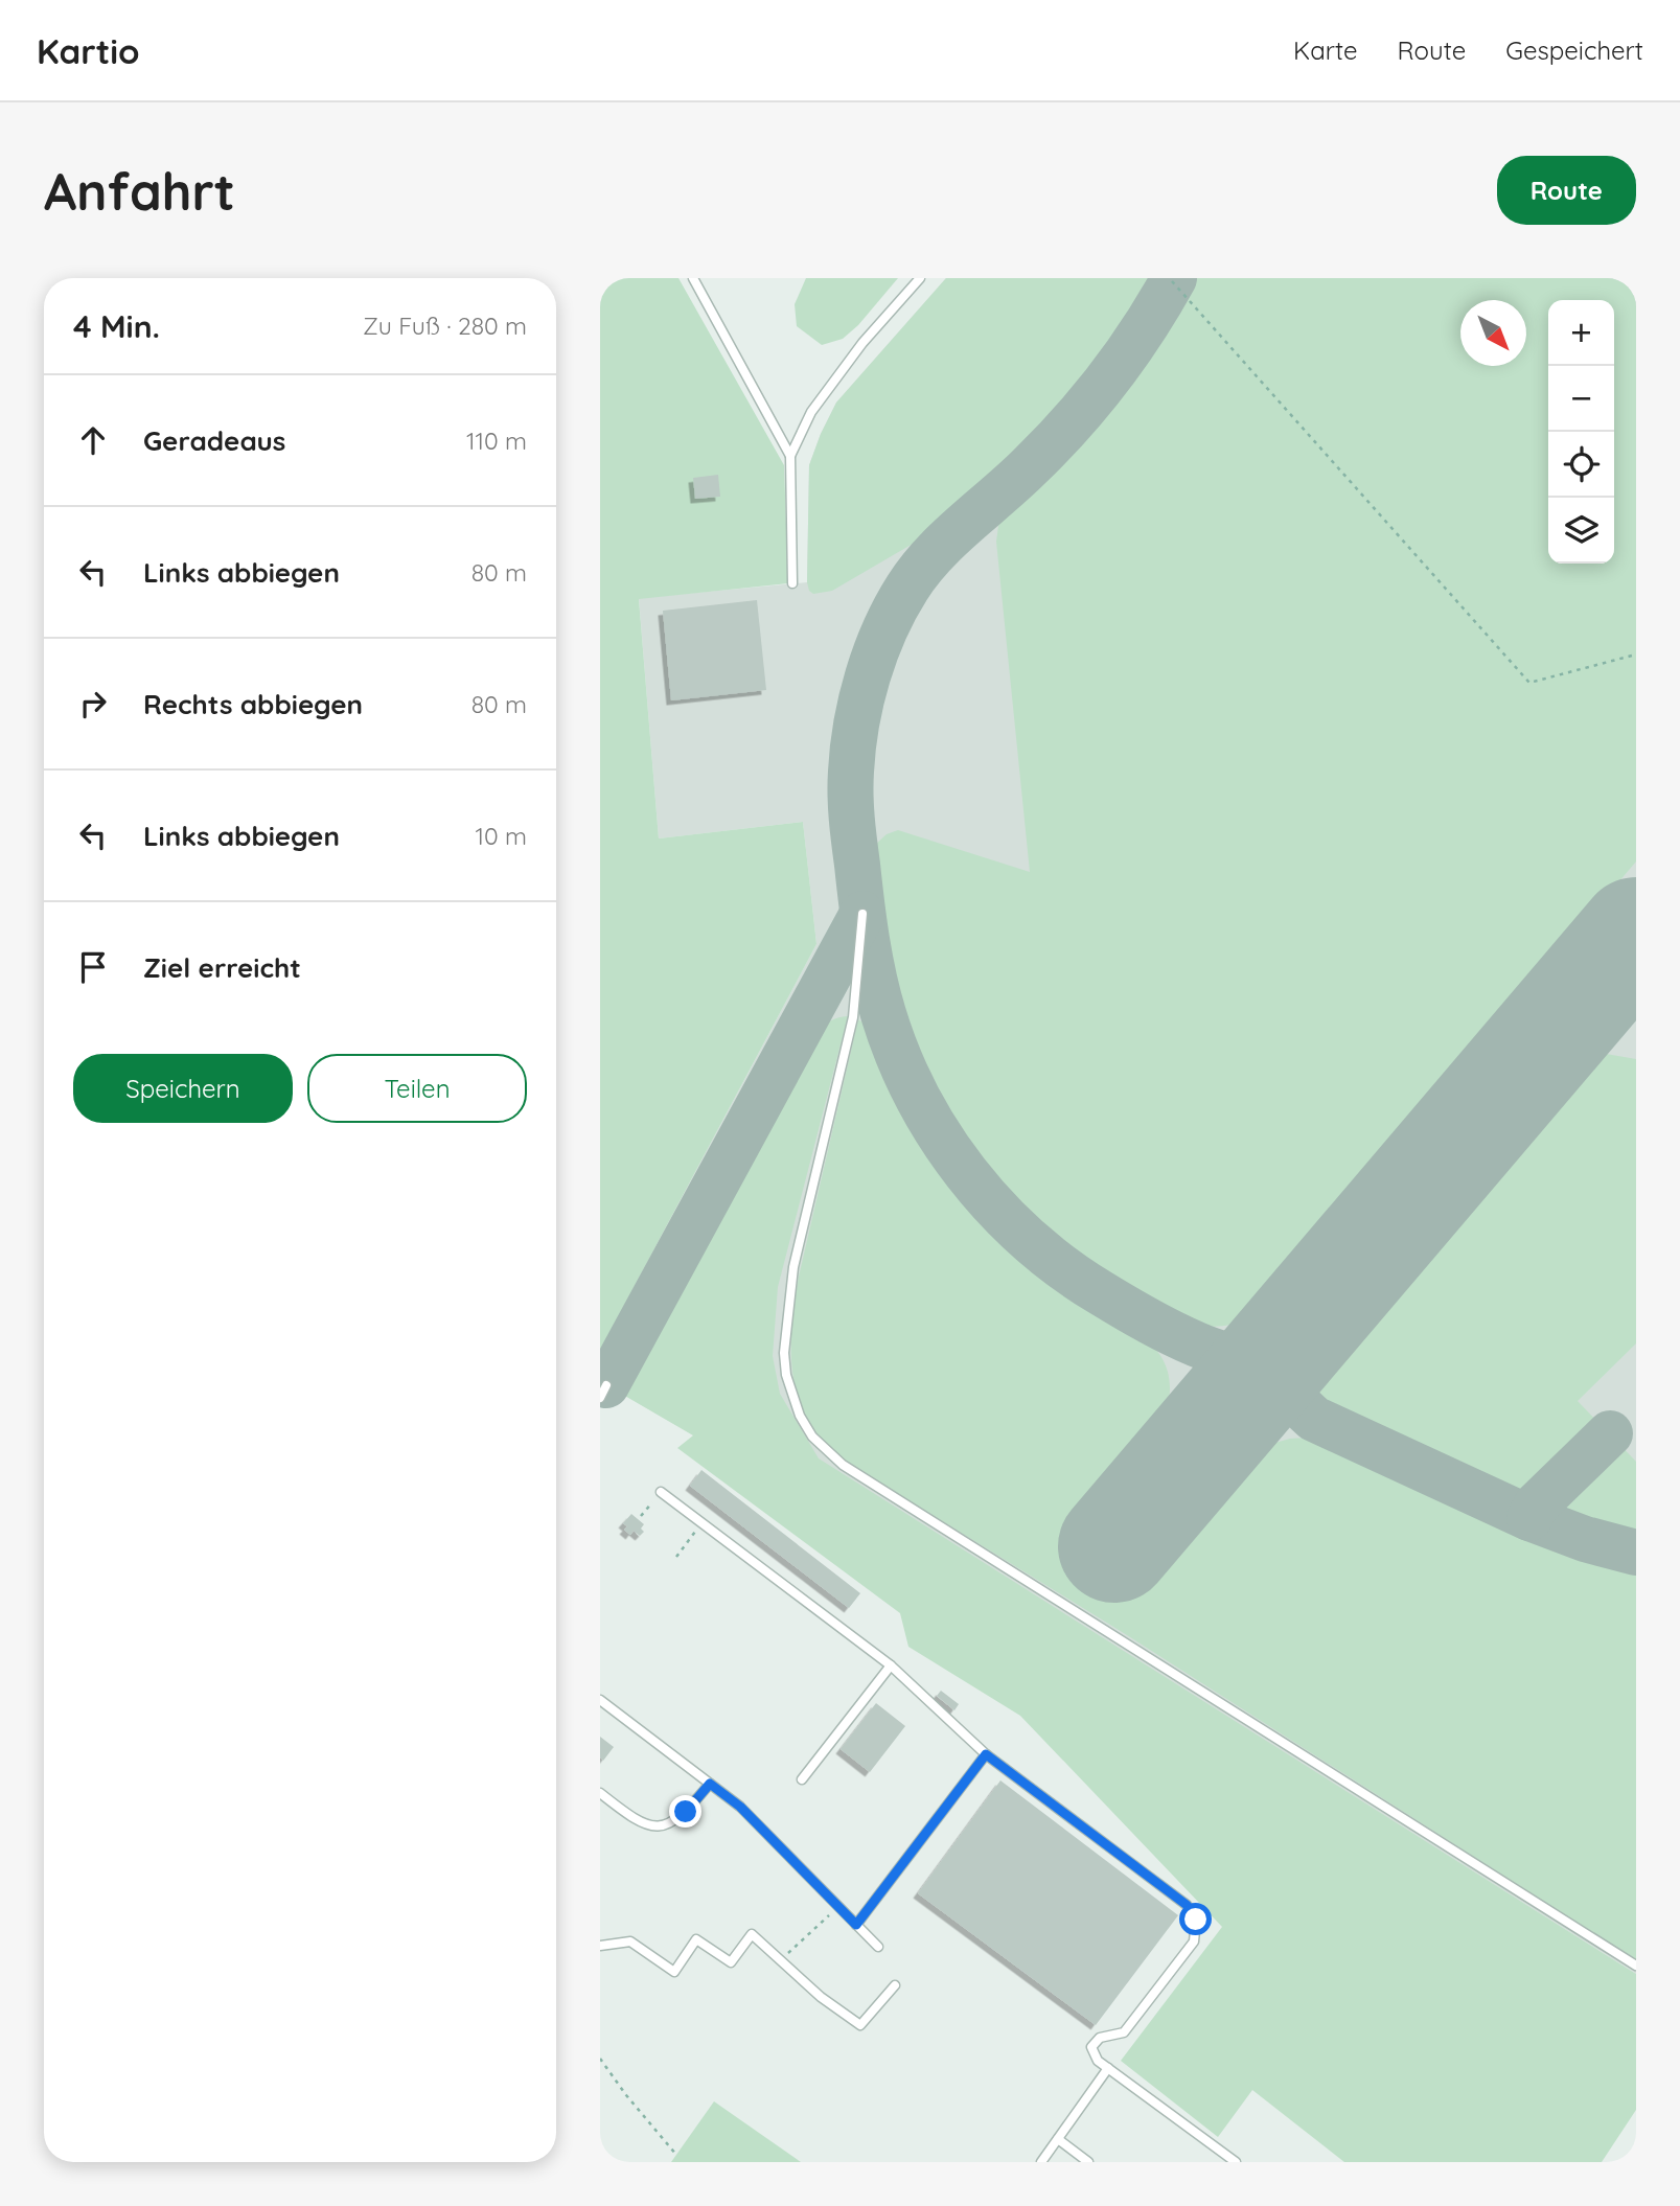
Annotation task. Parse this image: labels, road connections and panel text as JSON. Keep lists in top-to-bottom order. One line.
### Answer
{"north":"bottom right","page":{"header":"Kartio","nav":["Karte","Route","Gespeichert"],"buttons":["Route",["Speichern","Teilen"]],"title":"Anfahrt","heading":["4 Min.","Zu Fuß · 280 m"],"map_buttons":["+","−"],"list":[["Geradeaus","110 m"],["Links abbiegen","80 m"],["Rechts abbiegen","80 m"],["Links abbiegen","10 m"],"Ziel erreicht"]}}
